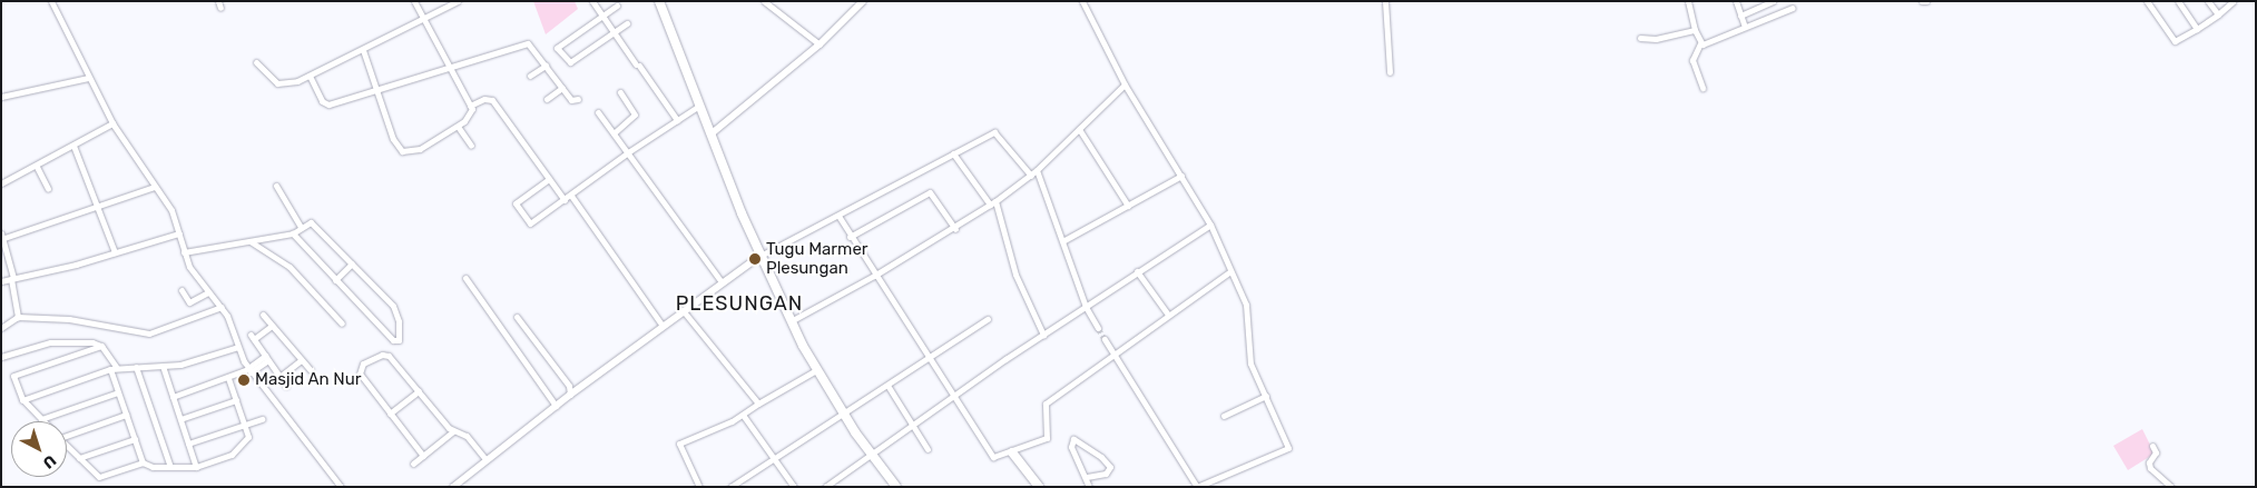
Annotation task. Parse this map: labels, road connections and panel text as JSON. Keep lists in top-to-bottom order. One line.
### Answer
{"districts":["PLESUNGAN"],"places":["Tugu Marmer Plesungan","Masjid An Nur"],"north":"bottom right"}
